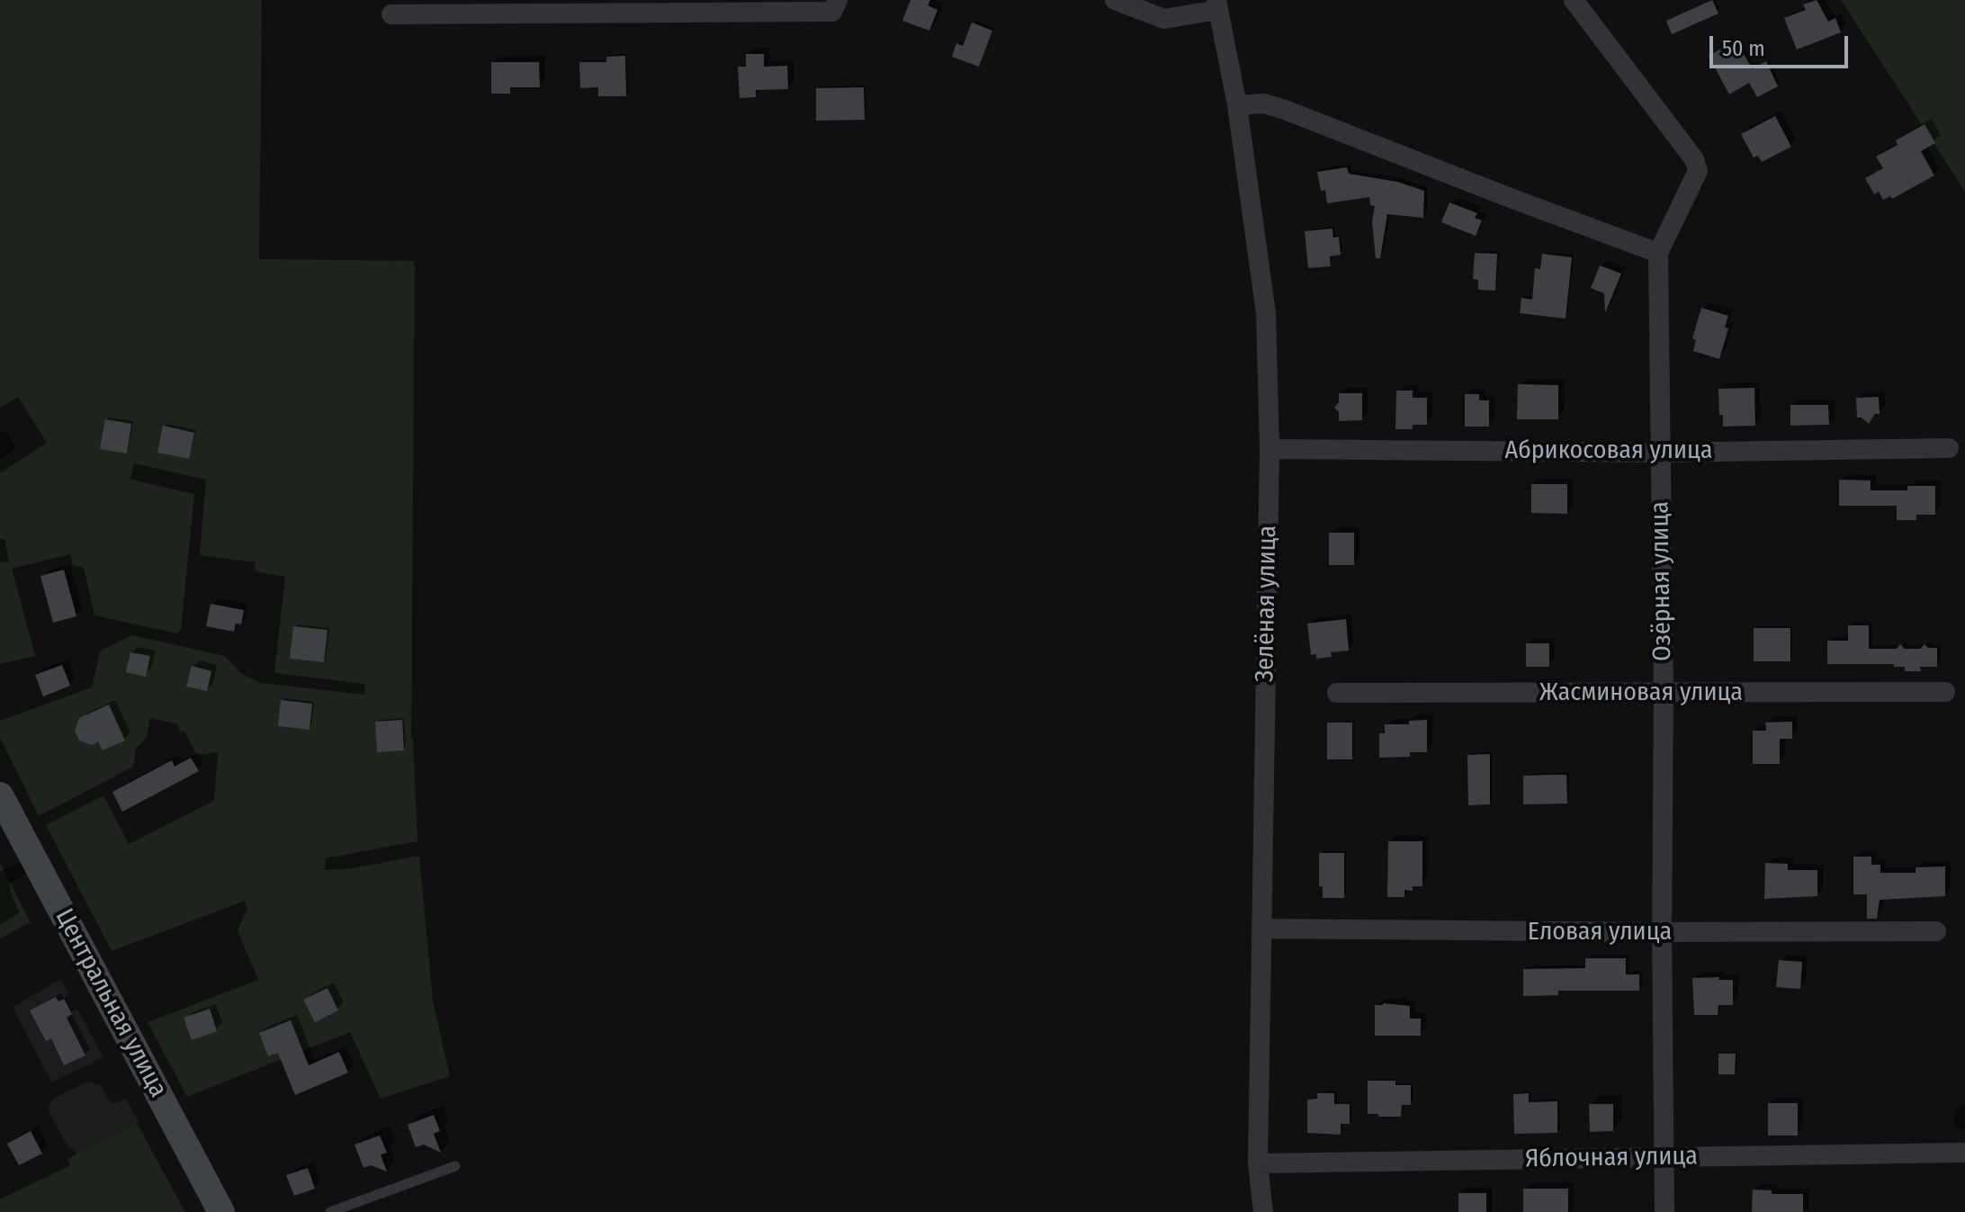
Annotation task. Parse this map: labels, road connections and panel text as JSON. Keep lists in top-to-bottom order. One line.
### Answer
{"streets":{"main road":["Центральная улица"],"street":["Абрикосовая улица","Озёрная улица","Зелёная улица","Жасминовая улица","Еловая улица","Яблочная улица"]},"crossings":[["Абрикосовая улица","Озёрная улица"],["Абрикосовая улица","Зелёная улица"],["Озёрная улица","Жасминовая улица"],["Озёрная улица","Еловая улица"],["Озёрная улица","Яблочная улица"],["Зелёная улица","Еловая улица"],["Зелёная улица","Яблочная улица"]],"scale_bar":"50 m"}
